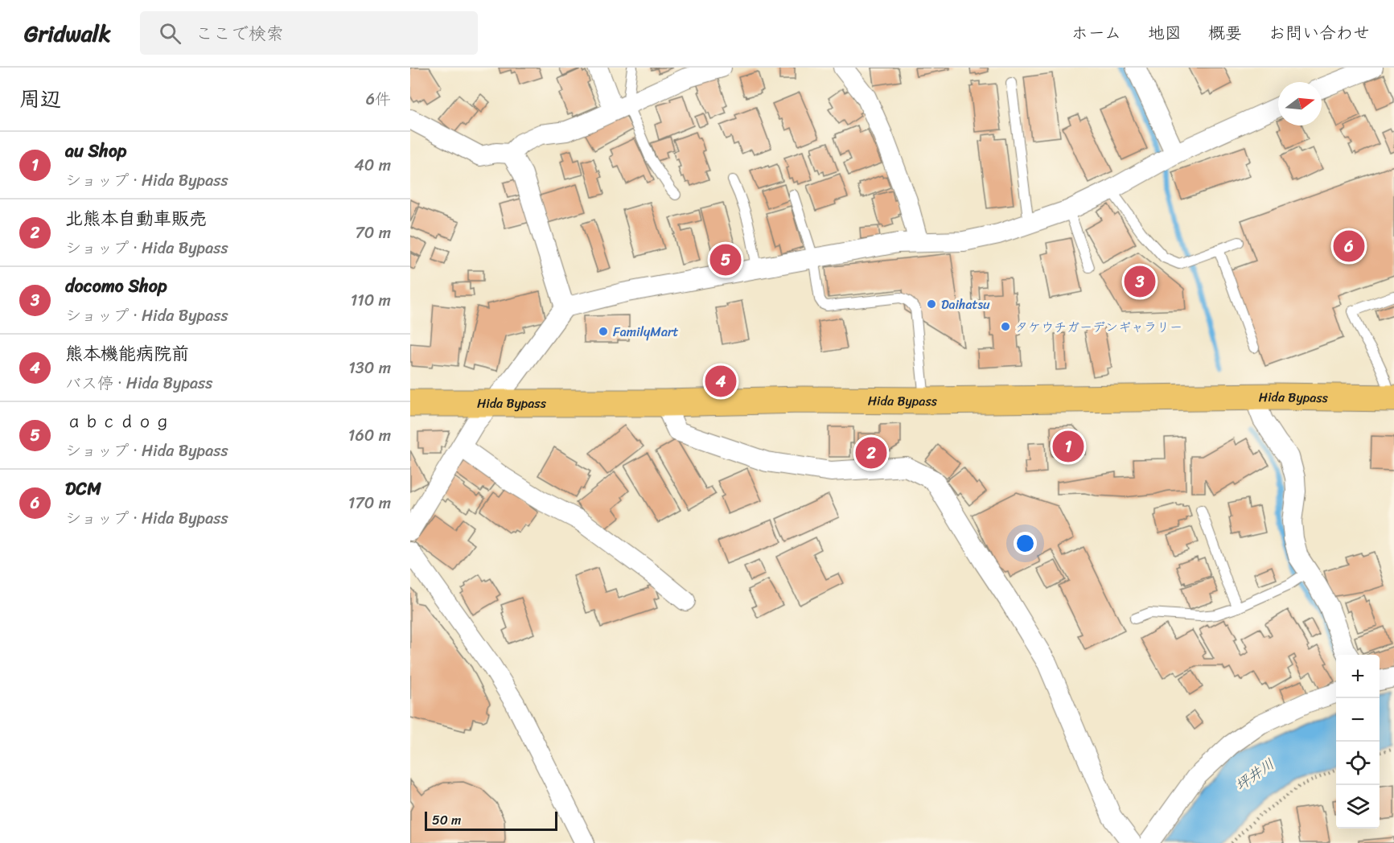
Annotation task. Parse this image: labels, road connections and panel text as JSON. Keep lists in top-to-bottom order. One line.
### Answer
{"streets":{"highway":["Hida Bypass"]},"water":["坪井川"],"places":["Daihatsu","タケウチガーデンギャラリー","FamilyMart"],"scale_bar":"50 m","north":"right","page":{"header":"Gridwalk","search":"ここで検索","nav":["ホーム","地図","概要","お問い合わせ"],"heading":["周辺","6件"],"list":[{"mark":"1","name":"au Shop","note":"ショップ · Hida Bypass","value":"40 m"},{"mark":"2","name":"北熊本自動車販売","note":"ショップ · Hida Bypass","value":"70 m"},{"mark":"3","name":"docomo Shop","note":"ショップ · Hida Bypass","value":"110 m"},{"mark":"4","name":"熊本機能病院前","note":"バス停 · Hida Bypass","value":"130 m"},{"mark":"5","name":"ａｂｃｄｏｇ","note":"ショップ · Hida Bypass","value":"160 m"},{"mark":"6","name":"DCM","note":"ショップ · Hida Bypass","value":"170 m"}],"pins":["6","5","3","4","1","2"],"map_buttons":["+","−"],"scale":"50 m"}}
